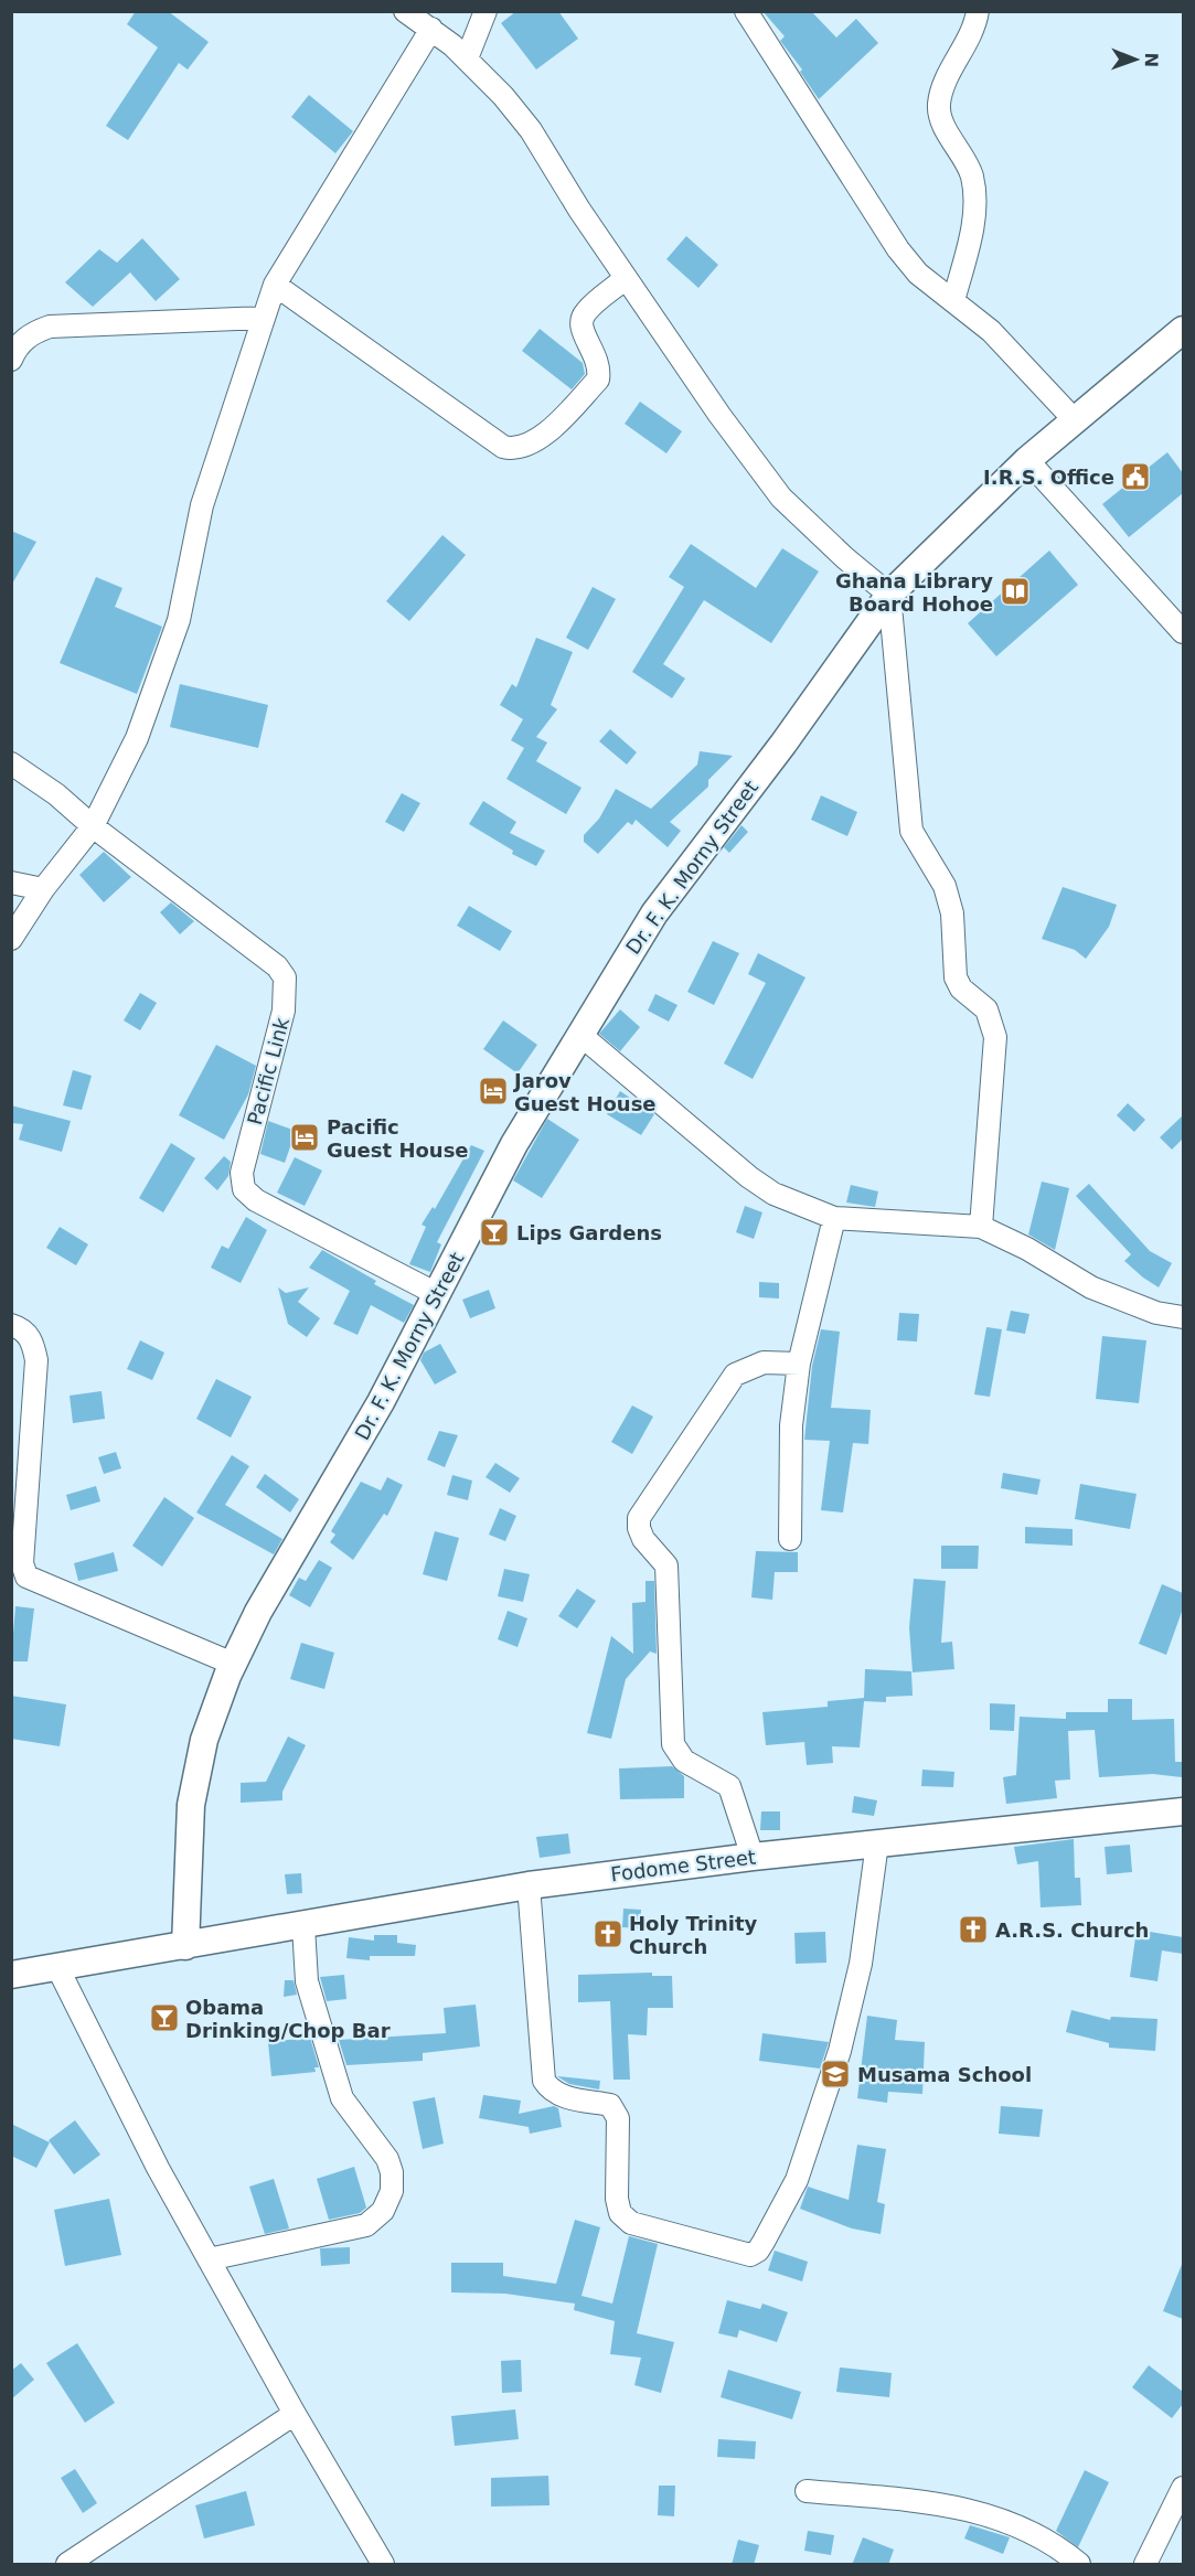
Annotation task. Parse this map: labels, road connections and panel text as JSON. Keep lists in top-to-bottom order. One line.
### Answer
{"streets":{"street":["Dr. F. K. Morny Street","Pacific Link","Fodome Street"]},"crossings":[["Dr. F. K. Morny Street","Pacific Link"],["Dr. F. K. Morny Street","Fodome Street"]],"places":{"public building":["I.R.S. Office"],"library":["Ghana Library Board Hohoe"],"hotel":["Jarov Guest House","Pacific Guest House"],"bar":["Lips Gardens","Obama Drinking/Chop Bar"],"church":["A.R.S. Church","Holy Trinity Church"],"school or university":["Musama School"]},"north":"right"}
